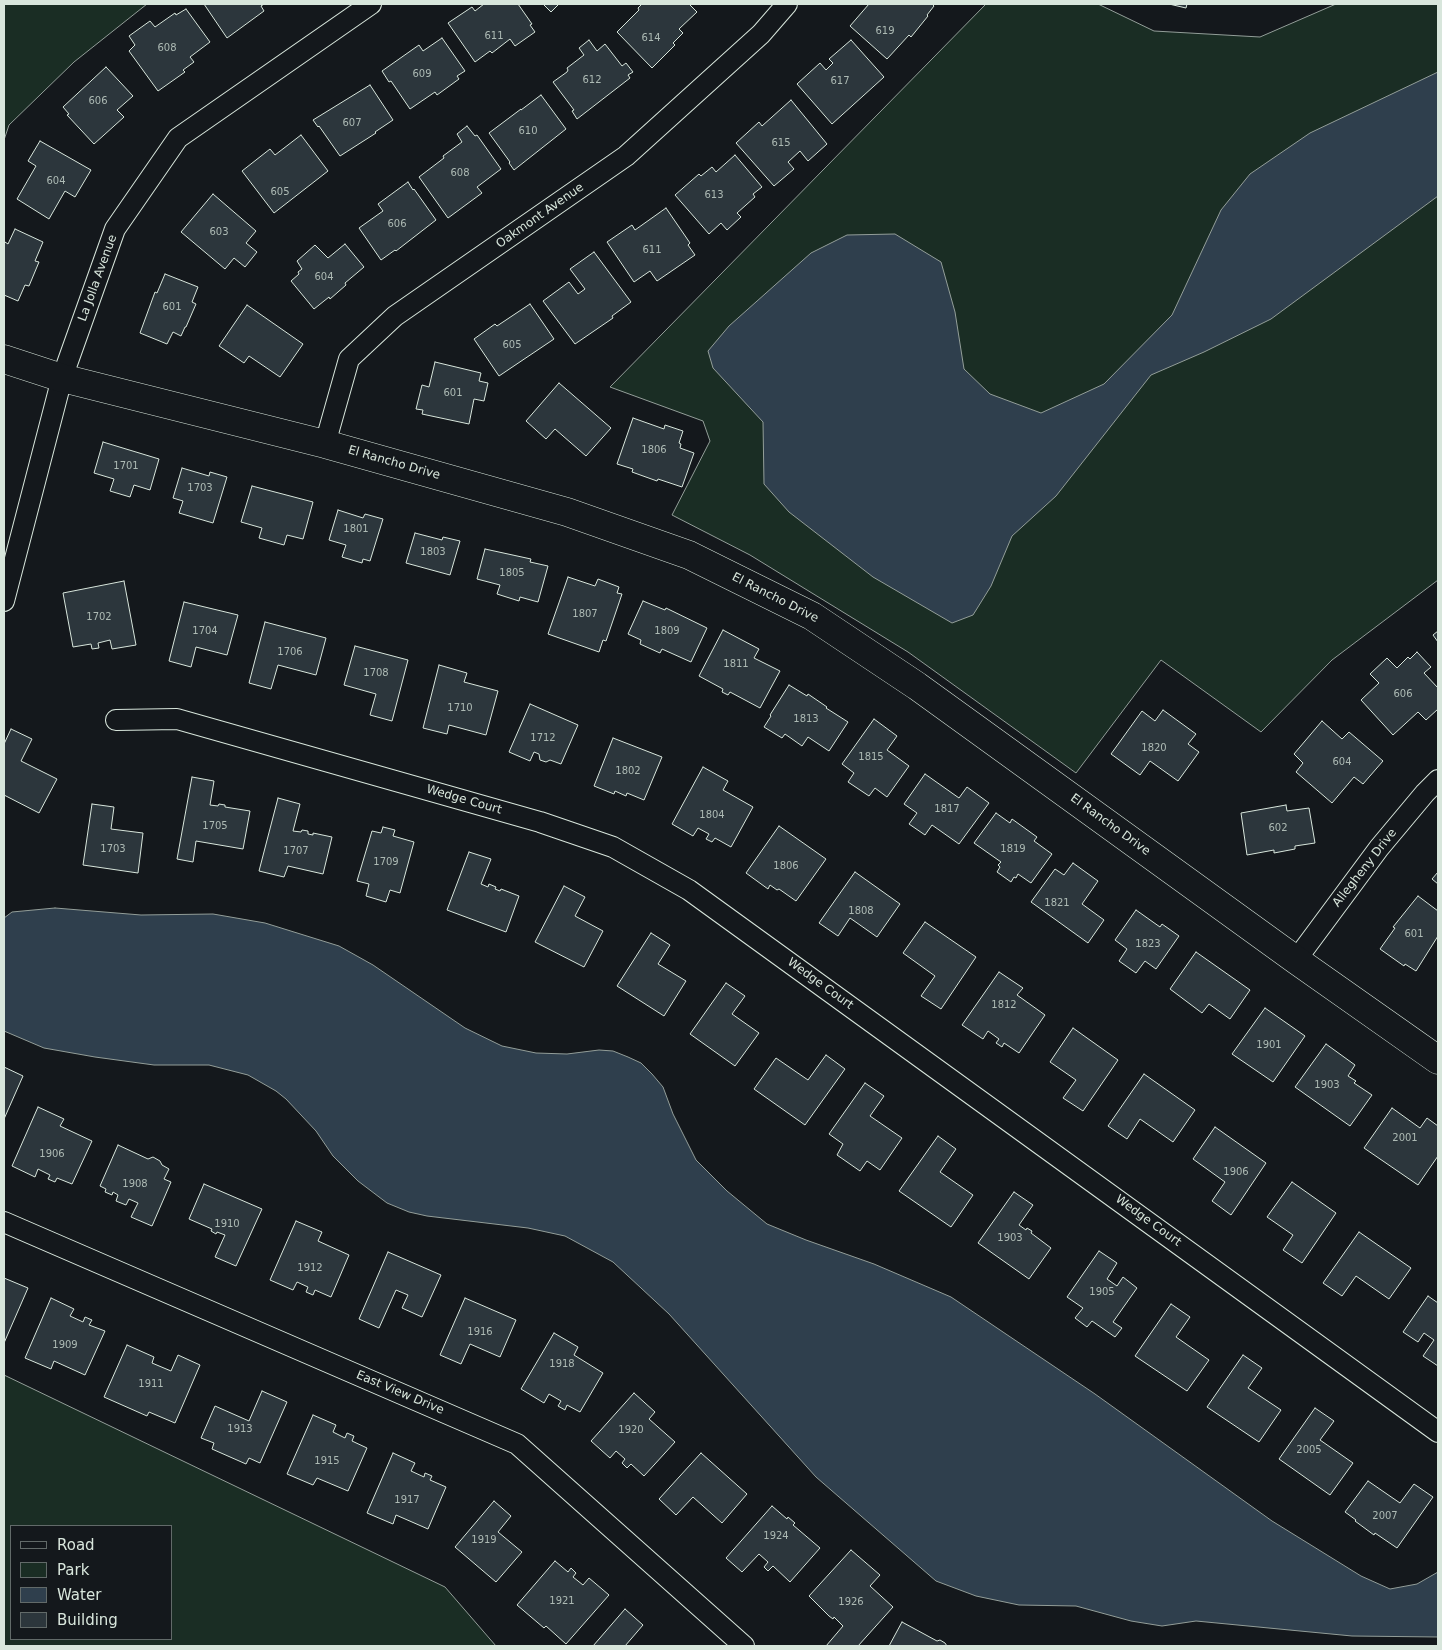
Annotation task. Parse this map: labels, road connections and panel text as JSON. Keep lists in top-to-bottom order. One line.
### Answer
{"streets":{"street":["Oakmont Avenue","La Jolla Avenue","El Rancho Drive","Wedge Court","Allegheny Drive","East View Drive"]},"crossings":[["Oakmont Avenue","El Rancho Drive"],["La Jolla Avenue","El Rancho Drive"],["El Rancho Drive","Allegheny Drive"]],"house_numbers":["619","611","614","608","609","612","617","606","607","610","615","608","604","605","613","606","603","611","604","601","605","601","1806","1701","1703","1801","1803","1805","1807","1702","1704","1809","1706","1811","1708","606","1710","1813","1712","1820","1815","604","1802","1817","1804","1705","602","1703","1819","1707","1709","1806","1821","1808","601","1823","1812","1901","1903","2001","1906","1906","1908","1910","1903","1912","1905","1916","1909","1918","1911","1913","1920","2005","1915","1917","2007","1924","1919","1921","1926"],"legend":["Road","Park","Water","Building"]}
